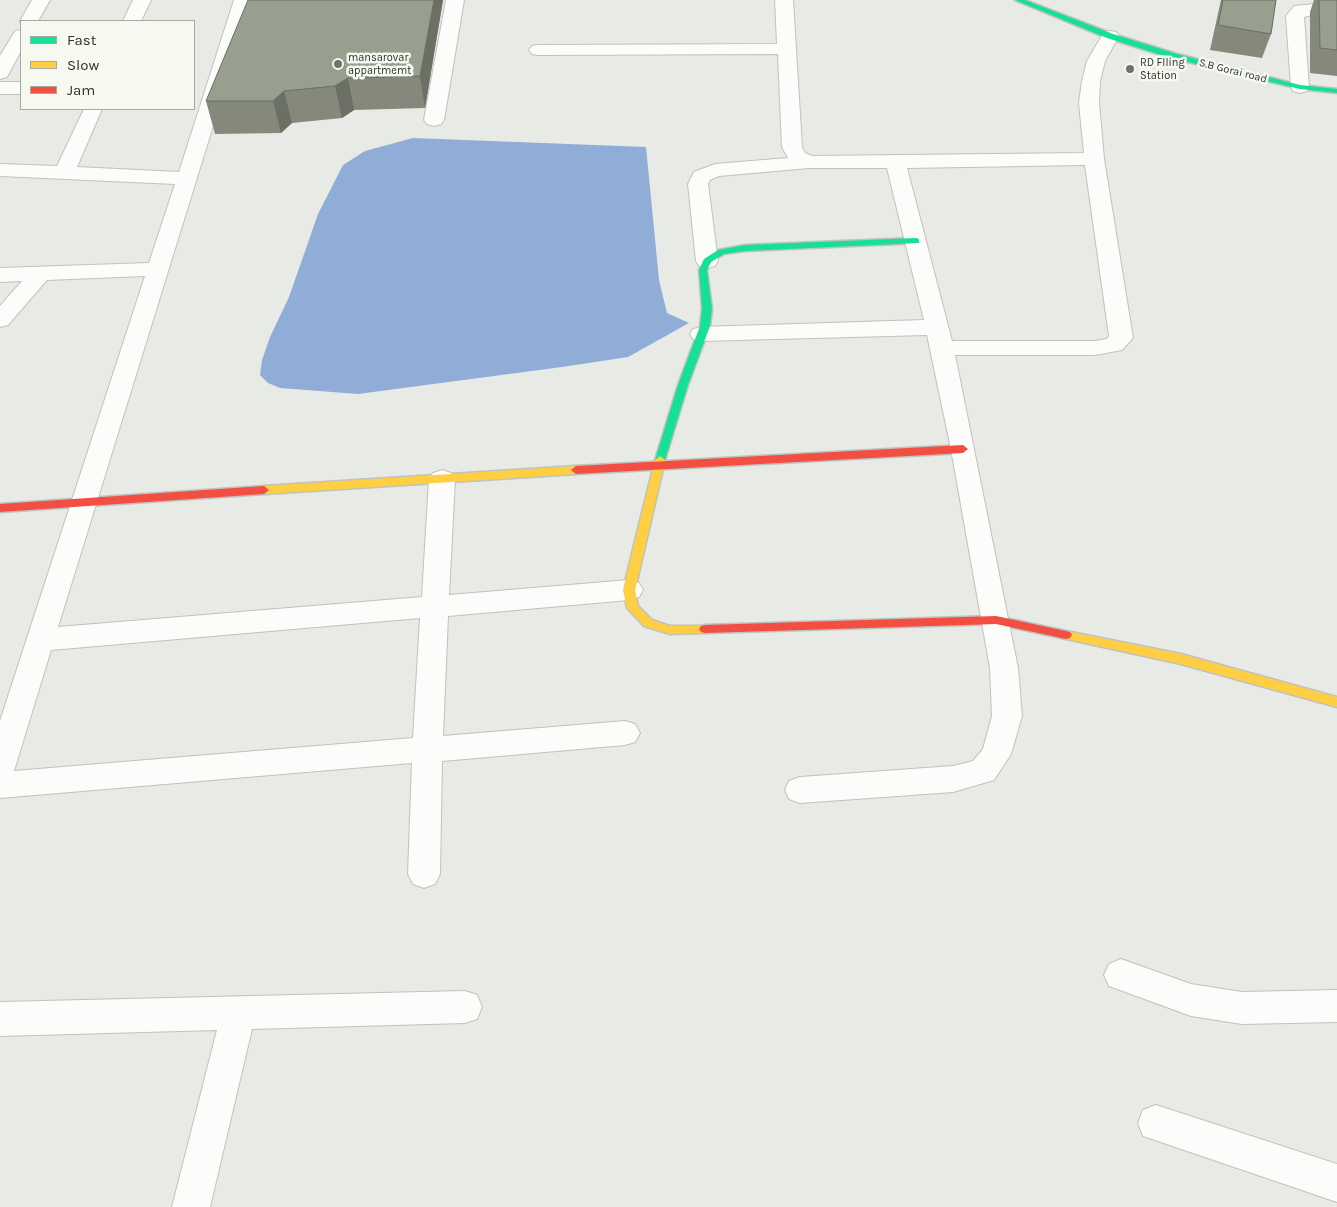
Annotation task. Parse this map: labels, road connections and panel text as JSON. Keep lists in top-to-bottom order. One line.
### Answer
{"streets":{"street":["S.B Gorai road"]},"places":["mansarovar appartmemt","RD FIling Station"],"legend":["Fast","Slow","Jam"]}
